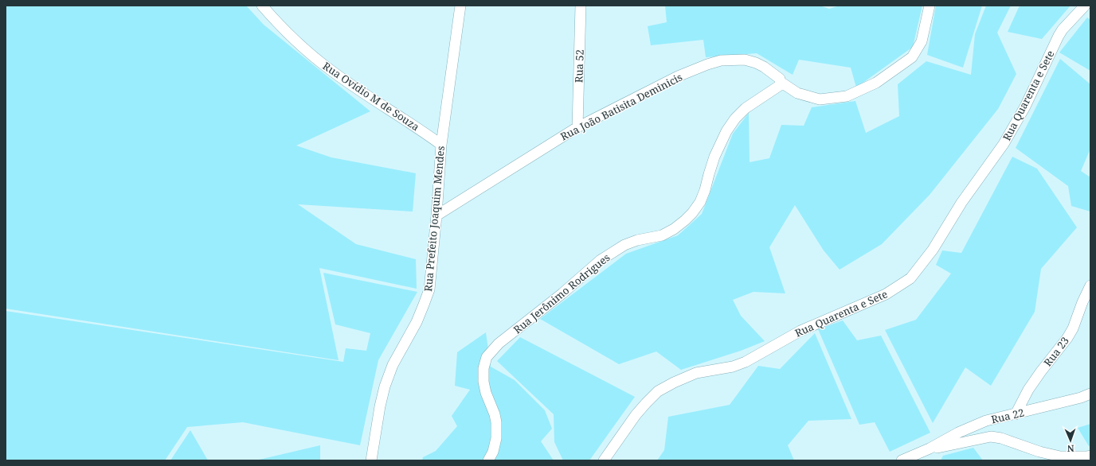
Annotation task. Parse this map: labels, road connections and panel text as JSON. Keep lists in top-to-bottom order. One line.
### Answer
{"streets":{"street":["Rua 52","Rua Quarenta e Sete","Rua Ovídio M de Souza","Rua João Batisita Deminicis","Rua Prefeito Joaquim Mendes","Rua Jerônimo Rodrigues","Rua 23","Rua 22"]},"crossings":[["Rua 52","Rua João Batisita Deminicis"],["Rua Ovídio M de Souza","Rua Prefeito Joaquim Mendes"],["Rua João Batisita Deminicis","Rua Prefeito Joaquim Mendes"],["Rua João Batisita Deminicis","Rua Jerônimo Rodrigues"],["Rua 23","Rua 22"]],"north":"bottom"}
